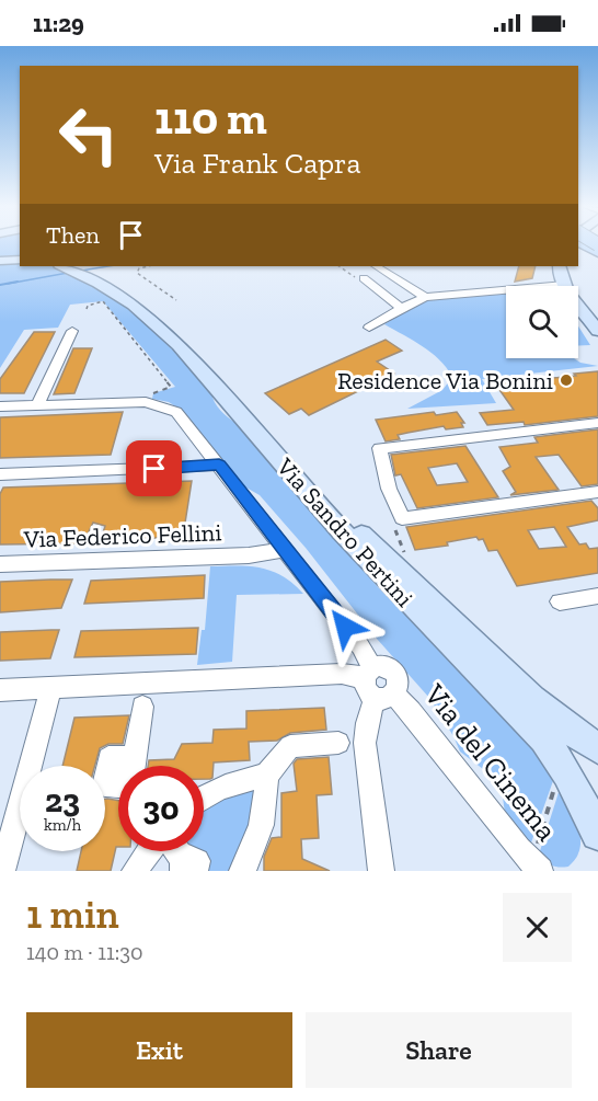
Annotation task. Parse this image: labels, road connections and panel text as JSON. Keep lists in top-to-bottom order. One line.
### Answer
{"streets":{"main road":["Via Sandro Pertini"],"street":["Via Federico Fellini","Via del Cinema"]},"crossings":[["Via Federico Fellini","Via del Cinema"]],"places":["Residence Via Bonini"],"page":{"status":"11:29","turn":["110 m","Via Frank Capra"],"then":"Then","speed":"23 km/h","limit":"30","heading":["1 min","140 m · 11:30"],"buttons":["Exit","Share"]}}
